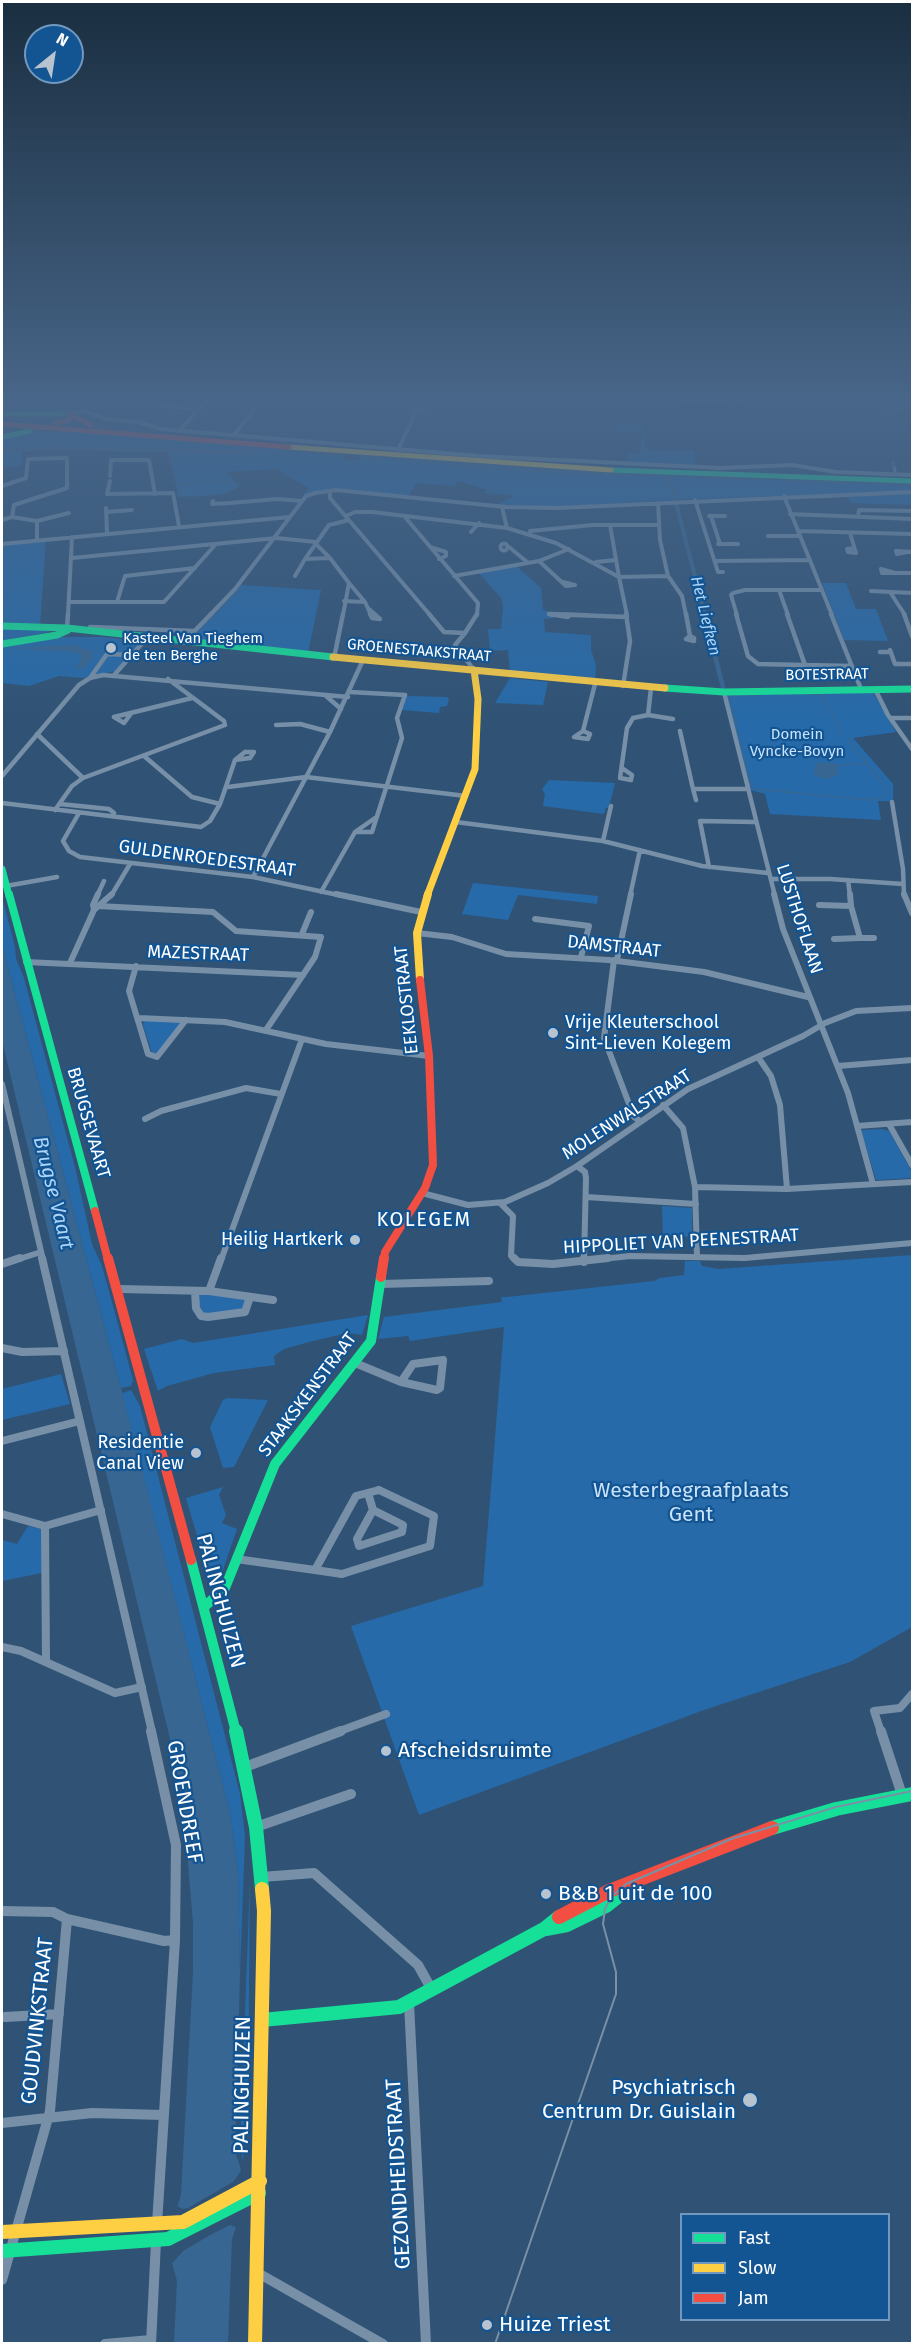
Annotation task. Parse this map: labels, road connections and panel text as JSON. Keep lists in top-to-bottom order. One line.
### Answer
{"streets":{"main road":["GROENESTAAKSTRAAT","BOTESTRAAT","EEKLOSTRAAT","BRUGSEVAART","STAAKSKENSTRAAT","PALINGHUIZEN"],"street":["GULDENROEDESTRAAT","LUSTHOFLAAN","DAMSTRAAT","MAZESTRAAT","MOLENWALSTRAAT","HIPPOLIET VAN PEENESTRAAT","GROENDREEF","GOUDVINKSTRAAT","GEZONDHEIDSTRAAT"]},"crossings":[["GROENESTAAKSTRAAT","BOTESTRAAT"],["GROENESTAAKSTRAAT","LUSTHOFLAAN"],["GROENESTAAKSTRAAT","EEKLOSTRAAT"],["GULDENROEDESTRAAT","EEKLOSTRAAT"],["LUSTHOFLAAN","DAMSTRAAT"],["LUSTHOFLAAN","MOLENWALSTRAAT"],["DAMSTRAAT","EEKLOSTRAAT"],["MAZESTRAAT","BRUGSEVAART"],["EEKLOSTRAAT","MOLENWALSTRAAT"],["EEKLOSTRAAT","STAAKSKENSTRAAT"],["MOLENWALSTRAAT","HIPPOLIET VAN PEENESTRAAT"],["BRUGSEVAART","PALINGHUIZEN"],["STAAKSKENSTRAAT","PALINGHUIZEN"]],"districts":["KOLEGEM"],"water":["Het Liefken","Brugse Vaart"],"parks":["Domein Vyncke-Bovyn","Westerbegraafplaats Gent"],"places":["Kasteel Van Tieghem de ten Berghe","Vrije Kleuterschool Sint-Lieven Kolegem","Heilig Hartkerk","Residentie Canal View","Afscheidsruimte","B&B 1 uit de 100","Psychiatrisch Centrum Dr. Guislain","Huize Triest"],"legend":["Fast","Slow","Jam"],"north":"top right"}
